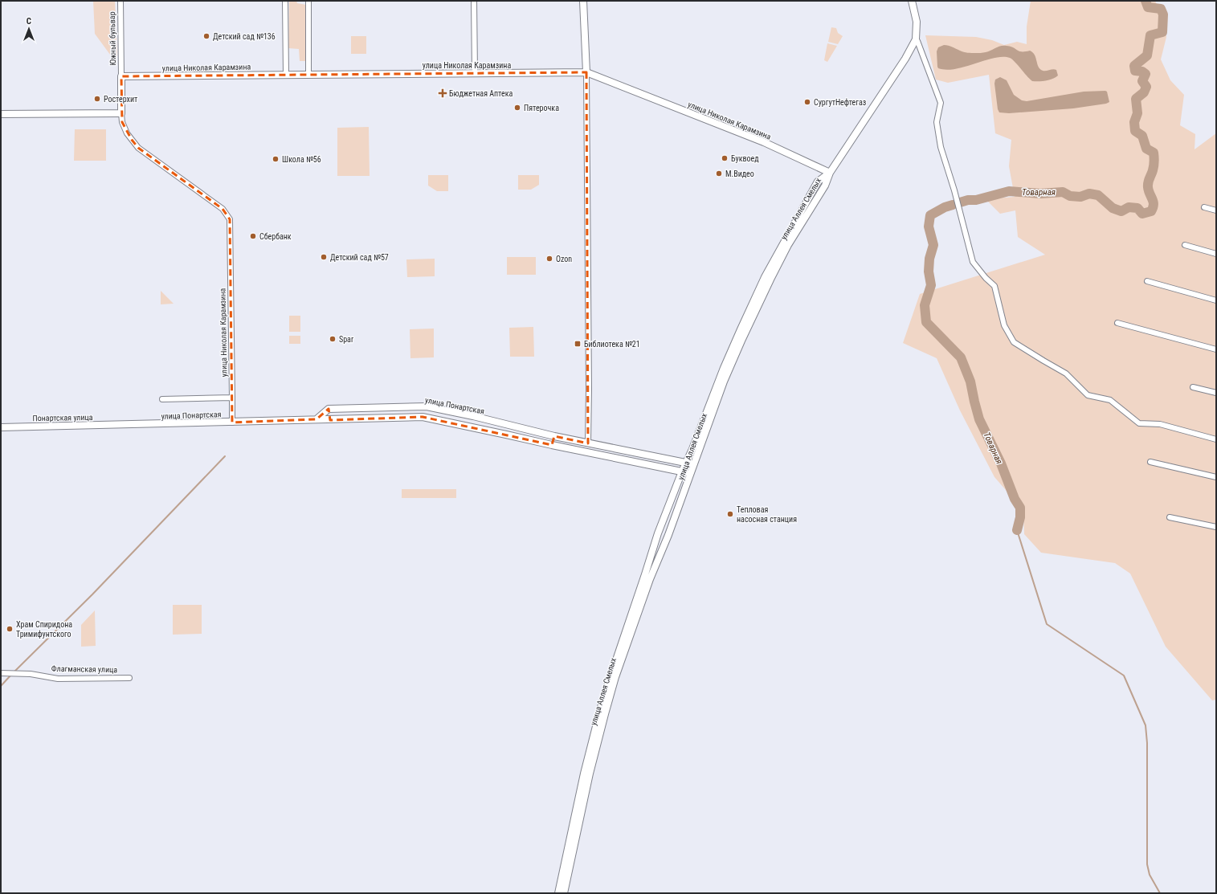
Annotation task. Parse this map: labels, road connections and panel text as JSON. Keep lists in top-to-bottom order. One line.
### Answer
{"streets":{"main road":["улица Николая Карамзина","улица Аллея Смелых","улица Понартская","Понартская улица"],"street":["Южный бульвар","Флагманская улица"]},"crossings":[["Южный бульвар","улица Николая Карамзина"],["улица Николая Карамзина","улица Аллея Смелых"],["улица Николая Карамзина","улица Понартская"],["улица Аллея Смелых","улица Понартская"],["улица Понартская","Понартская улица"]],"water":["Товарная"],"places":{"other":["Детский сад №136","Ростерхит","СургутНефтегаз","Пятерочка","Буквоед","Школа №56","M.Видео","Сбербанк","Детский сад №57","Ozon","Spar","Тепловая насосная станция","Храм Спиридона Тримифунтского"],"health":["Бюджетная Аптека"],"transit":["Библиотека №21"]},"north":"top"}
